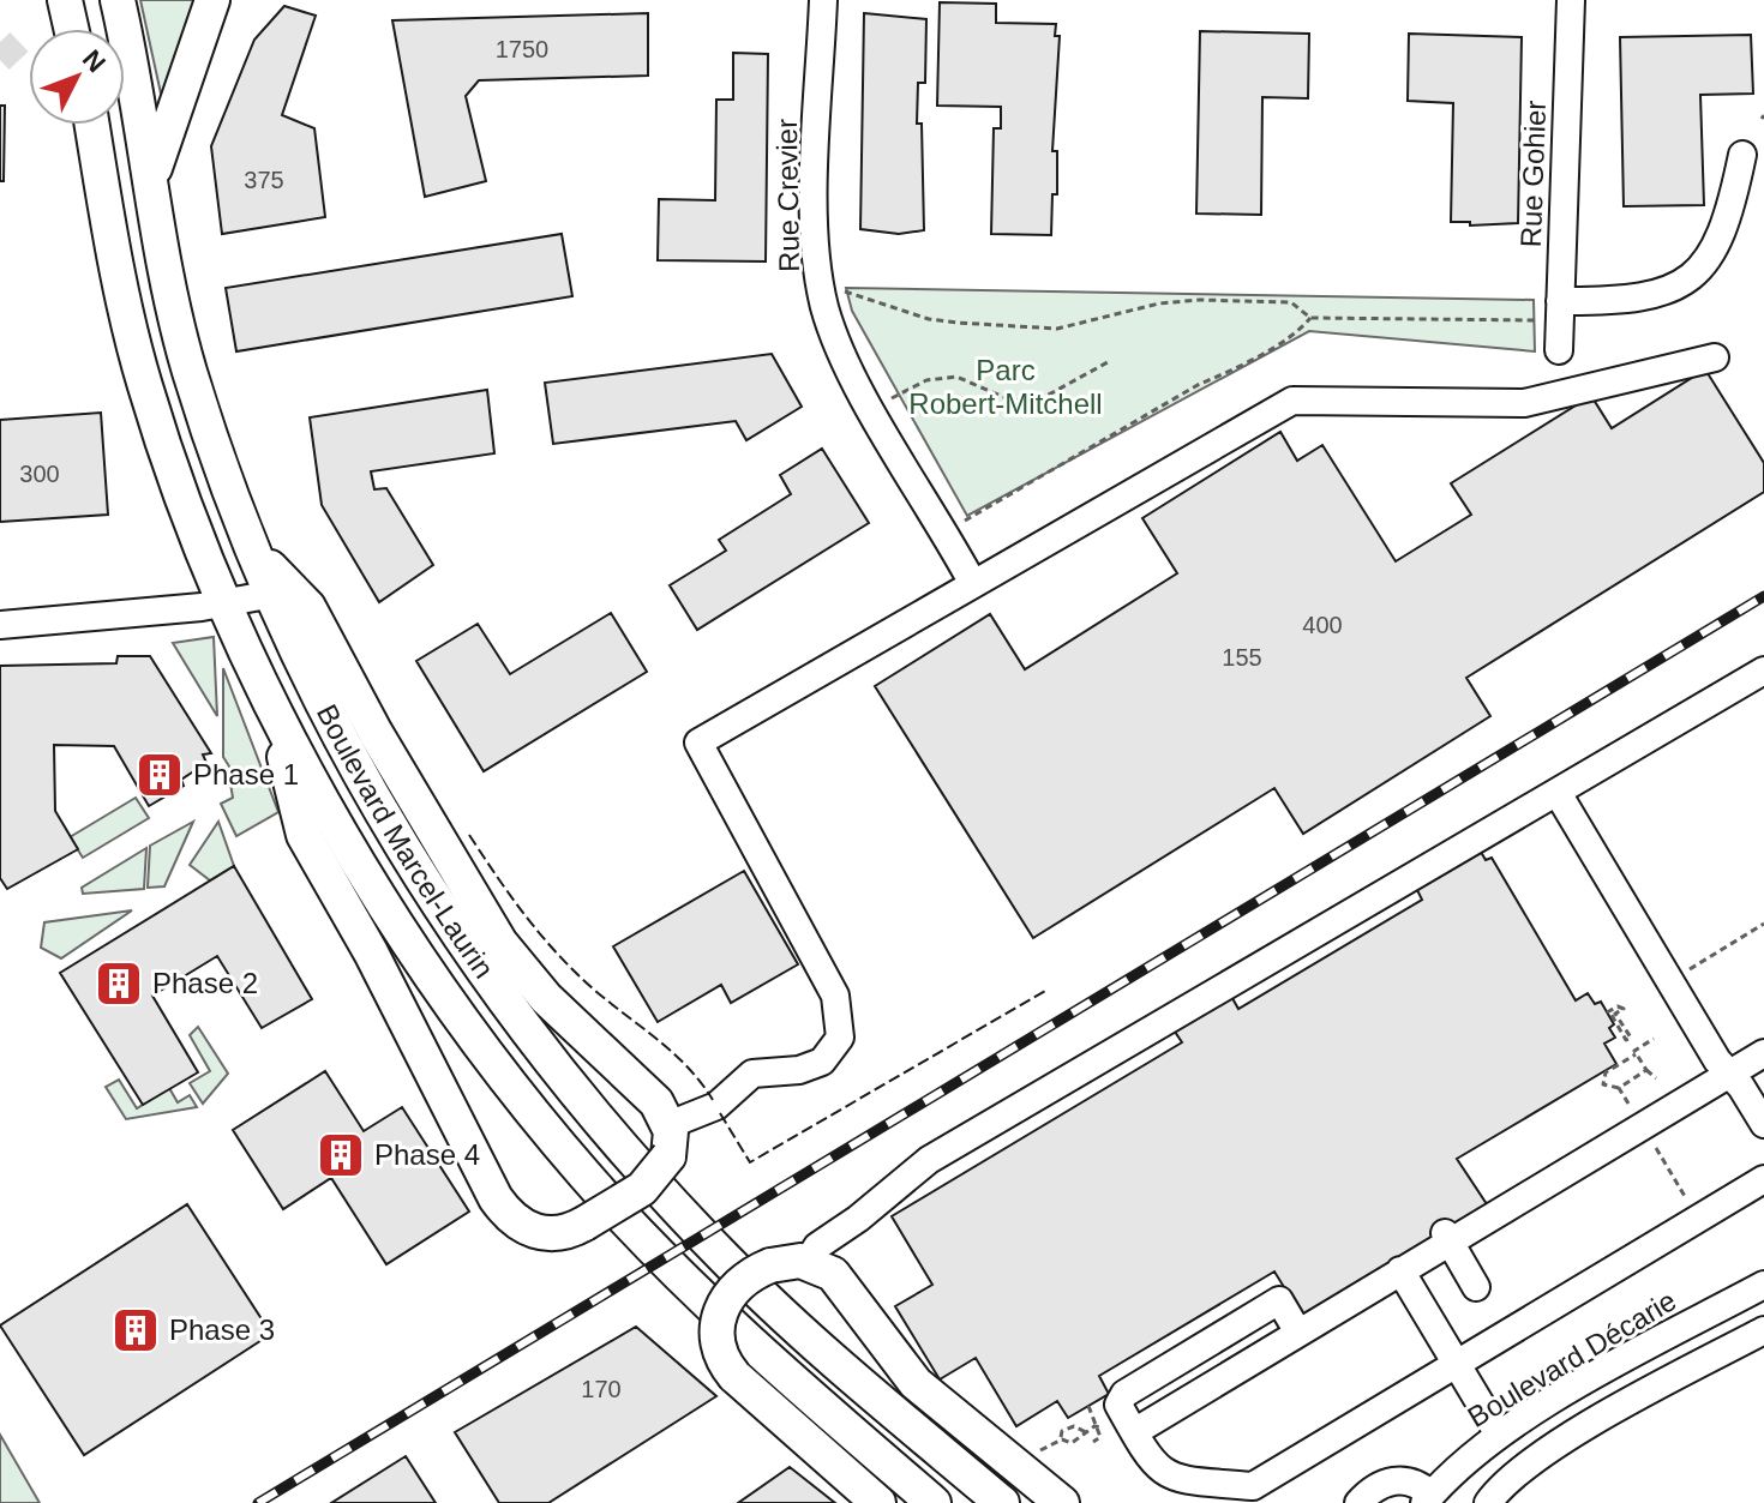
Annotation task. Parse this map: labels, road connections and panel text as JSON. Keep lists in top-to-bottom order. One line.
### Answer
{"streets":{"main road":["Boulevard Marcel-Laurin"],"street":["Rue Gohier","Rue Crevier","Boulevard Décarie"]},"parks":["Parc Robert-Mitchell"],"places":{"building":["Phase 1","Phase 2","Phase 4","Phase 3"]},"house_numbers":["1750","375","300","400","155","170"],"north":"top right"}
